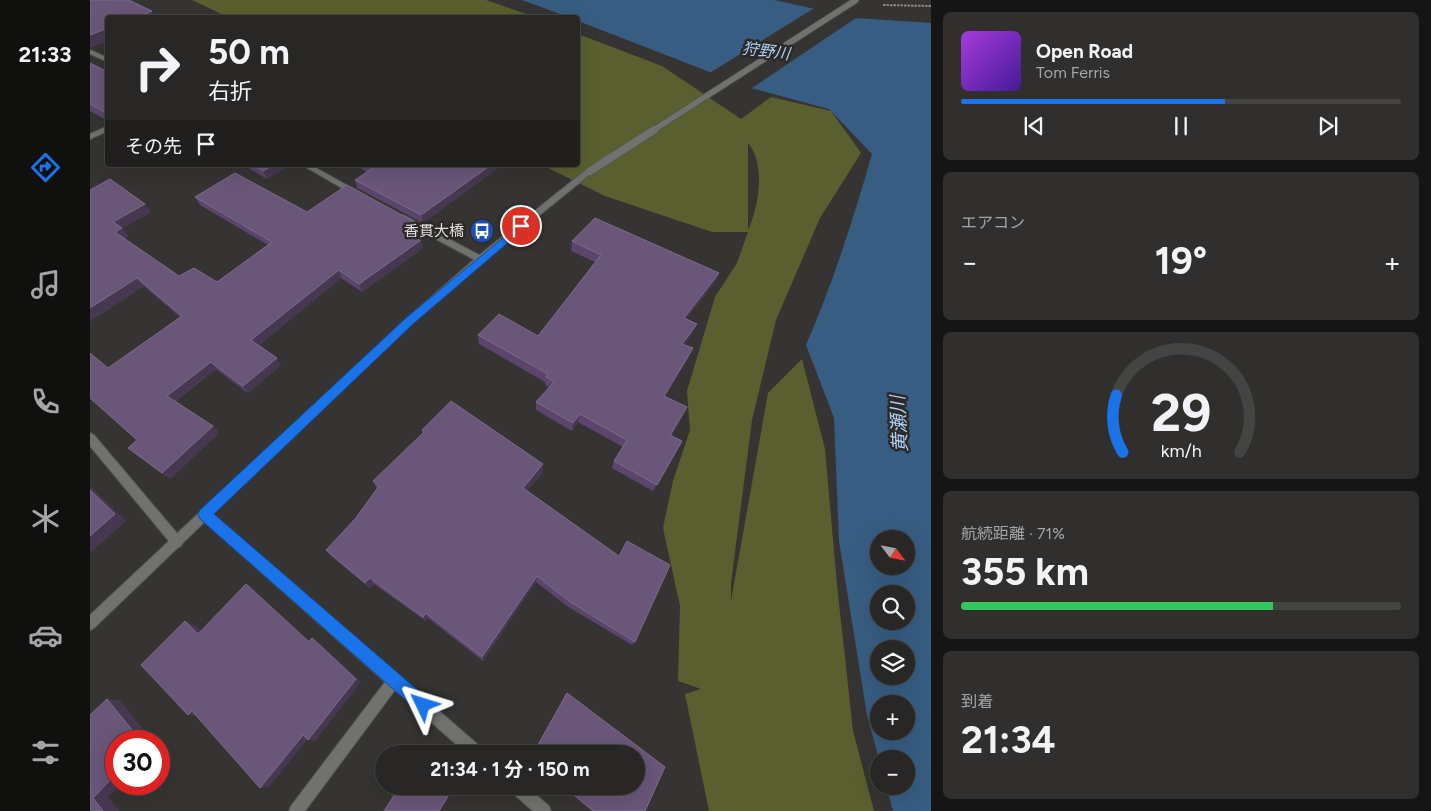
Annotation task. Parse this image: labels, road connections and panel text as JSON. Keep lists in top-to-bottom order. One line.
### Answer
{"water":["狩野川","黄瀬川"],"places":{"bus stop":["香貫大橋"]},"north":"bottom right","page":{"tabs":"21:33","turn":["50 m","右折"],"song":["Open Road","Tom Ferris"],"then":"その先","tile":["エアコン",["航続距離 · 71%","355 km"],["到着","21:34"]],"heat":["−","19°","+"],"map_buttons":["+","−"],"limit":"30","trip":"21:34 · 1 分 · 150 m","gauge":["29","km/h"]}}
